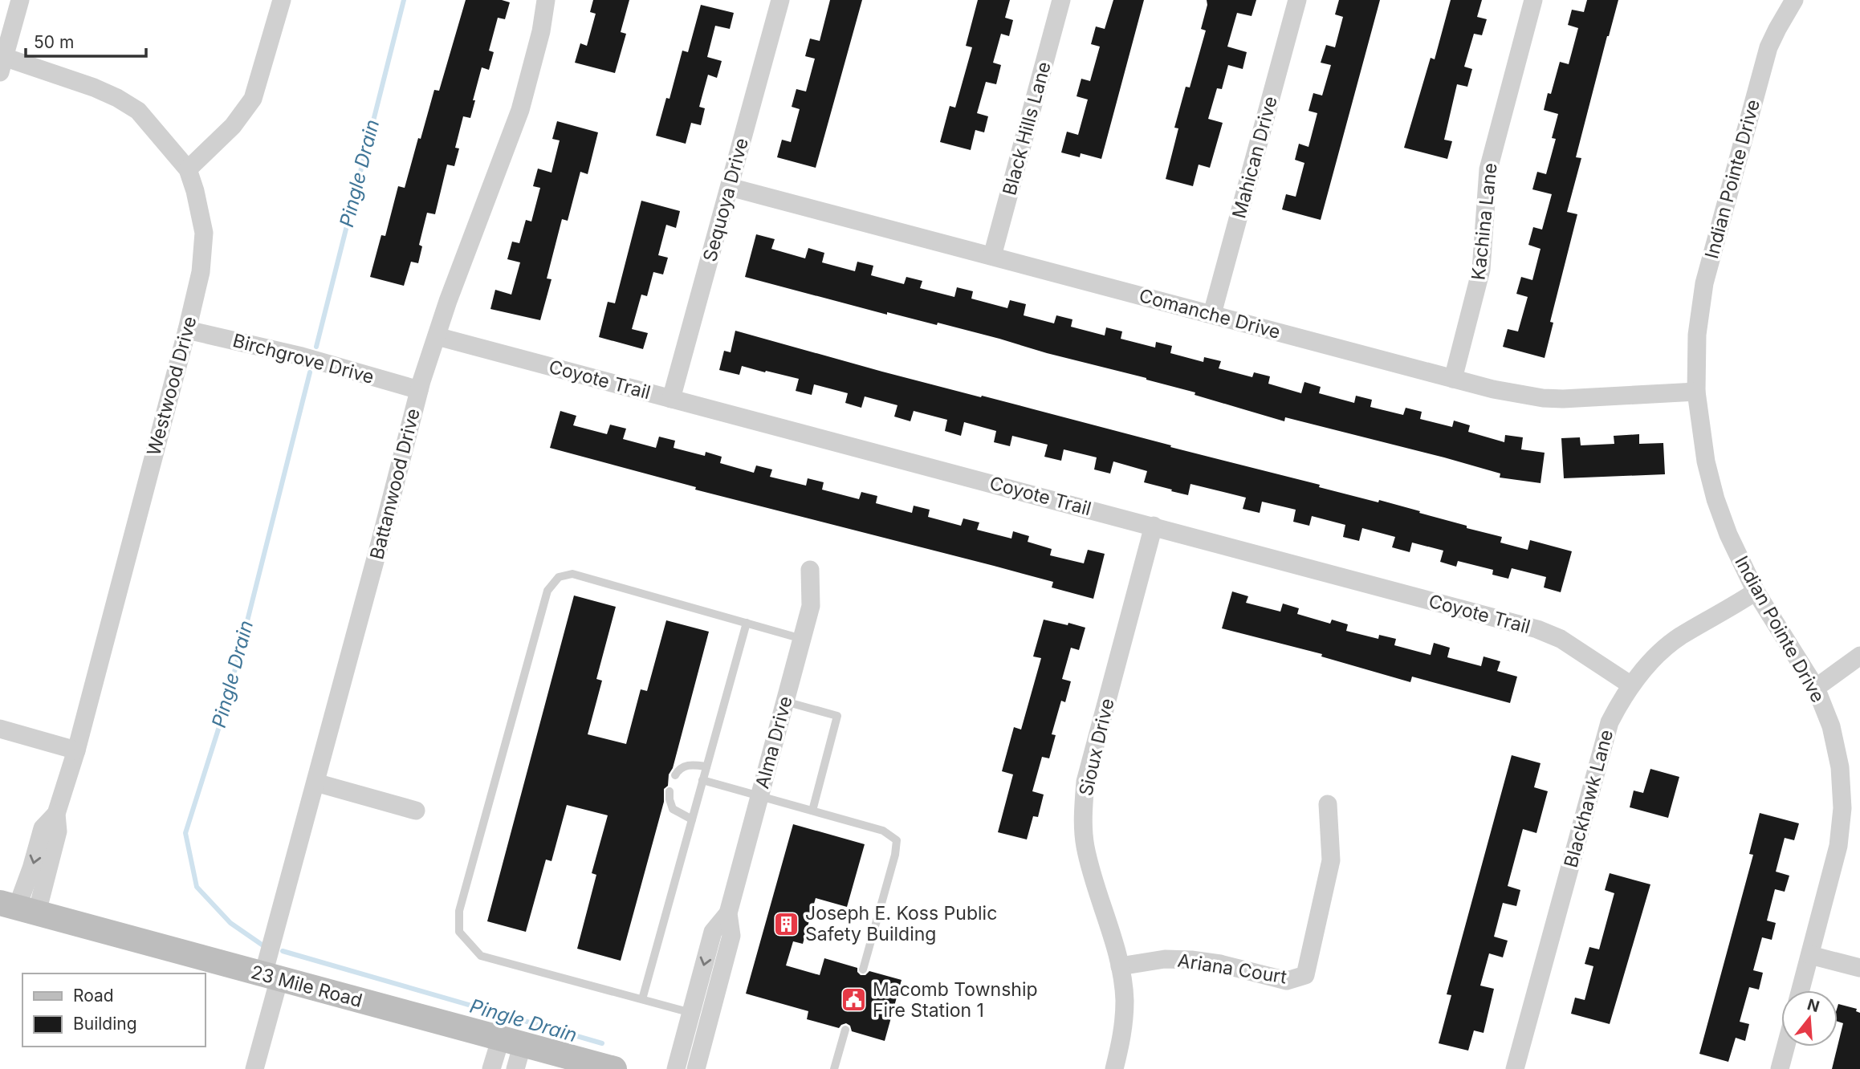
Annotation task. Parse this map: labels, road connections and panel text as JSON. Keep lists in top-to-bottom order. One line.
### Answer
{"streets":{"main road":["23 Mile Road"],"street":["Black Hills Lane","Mahican Drive","Indian Pointe Drive","Sequoya Drive","Kachina Lane","Comanche Drive","Birchgrove Drive","Coyote Trail","Westwood Drive","Battanwood Drive","Alma Drive","Sioux Drive","Blackhawk Lane","Ariana Court"]},"crossings":[["Black Hills Lane","Comanche Drive"],["Mahican Drive","Comanche Drive"],["Indian Pointe Drive","Comanche Drive"],["Indian Pointe Drive","Blackhawk Lane"],["Sequoya Drive","Comanche Drive"],["Sequoya Drive","Coyote Trail"],["Kachina Lane","Comanche Drive"],["Birchgrove Drive","Westwood Drive"],["Birchgrove Drive","Battanwood Drive"],["Coyote Trail","Battanwood Drive"],["Coyote Trail","Sioux Drive"],["Coyote Trail","Blackhawk Lane"],["Westwood Drive","23 Mile Road"],["Battanwood Drive","23 Mile Road"],["Sioux Drive","Ariana Court"]],"water":["Pingle Drain"],"places":{"building":["Joseph E. Koss Public Safety Building"],"public building":["Macomb Township Fire Station 1"]},"legend":["Road","Building"],"scale_bar":"50 m","north":"top"}
